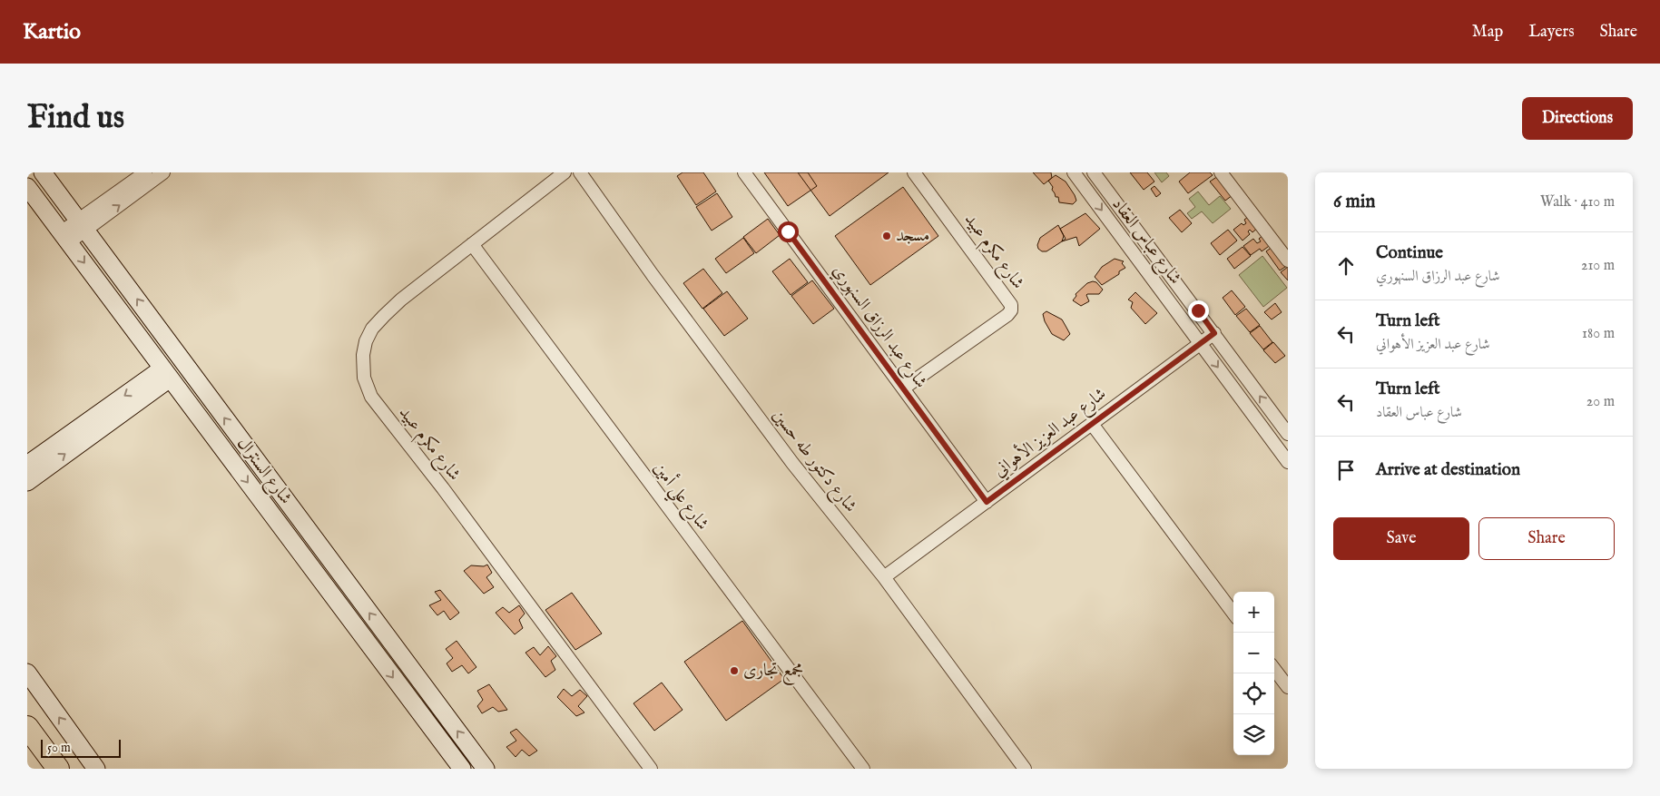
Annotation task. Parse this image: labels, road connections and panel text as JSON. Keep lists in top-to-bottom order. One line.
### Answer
{"streets":{"street":["شارع عباس العقاد","شارع مكرم عبيد","شارع عبد الرزاق السنهوري","شارع عبد العزيز الأهواني","شارع دكتور طه حسين","شارع السنترال","شارع علي أمين"]},"crossings":[["شارع عباس العقاد","شارع عبد العزيز الأهواني"],["شارع مكرم عبيد","شارع عبد الرزاق السنهوري"],["شارع مكرم عبيد","شارع علي أمين"],["شارع عبد الرزاق السنهوري","شارع عبد العزيز الأهواني"],["شارع عبد العزيز الأهواني","شارع دكتور طه حسين"]],"places":["مسجد","مجمع تجارى"],"scale_bar":"50 m","page":{"header":"Kartio","nav":["Map","Layers","Share"],"buttons":["Directions",["Save","Share"]],"title":"Find us","heading":["6 min","Walk · 410 m"],"list":[["Continue","شارع عبد الرزاق السنهوري","210 m"],["Turn left","شارع عبد العزيز الأهواني","180 m"],["Turn left","شارع عباس العقاد","20 m"],"Arrive at destination"],"map_buttons":["+","−"],"scale":"50 m"}}
